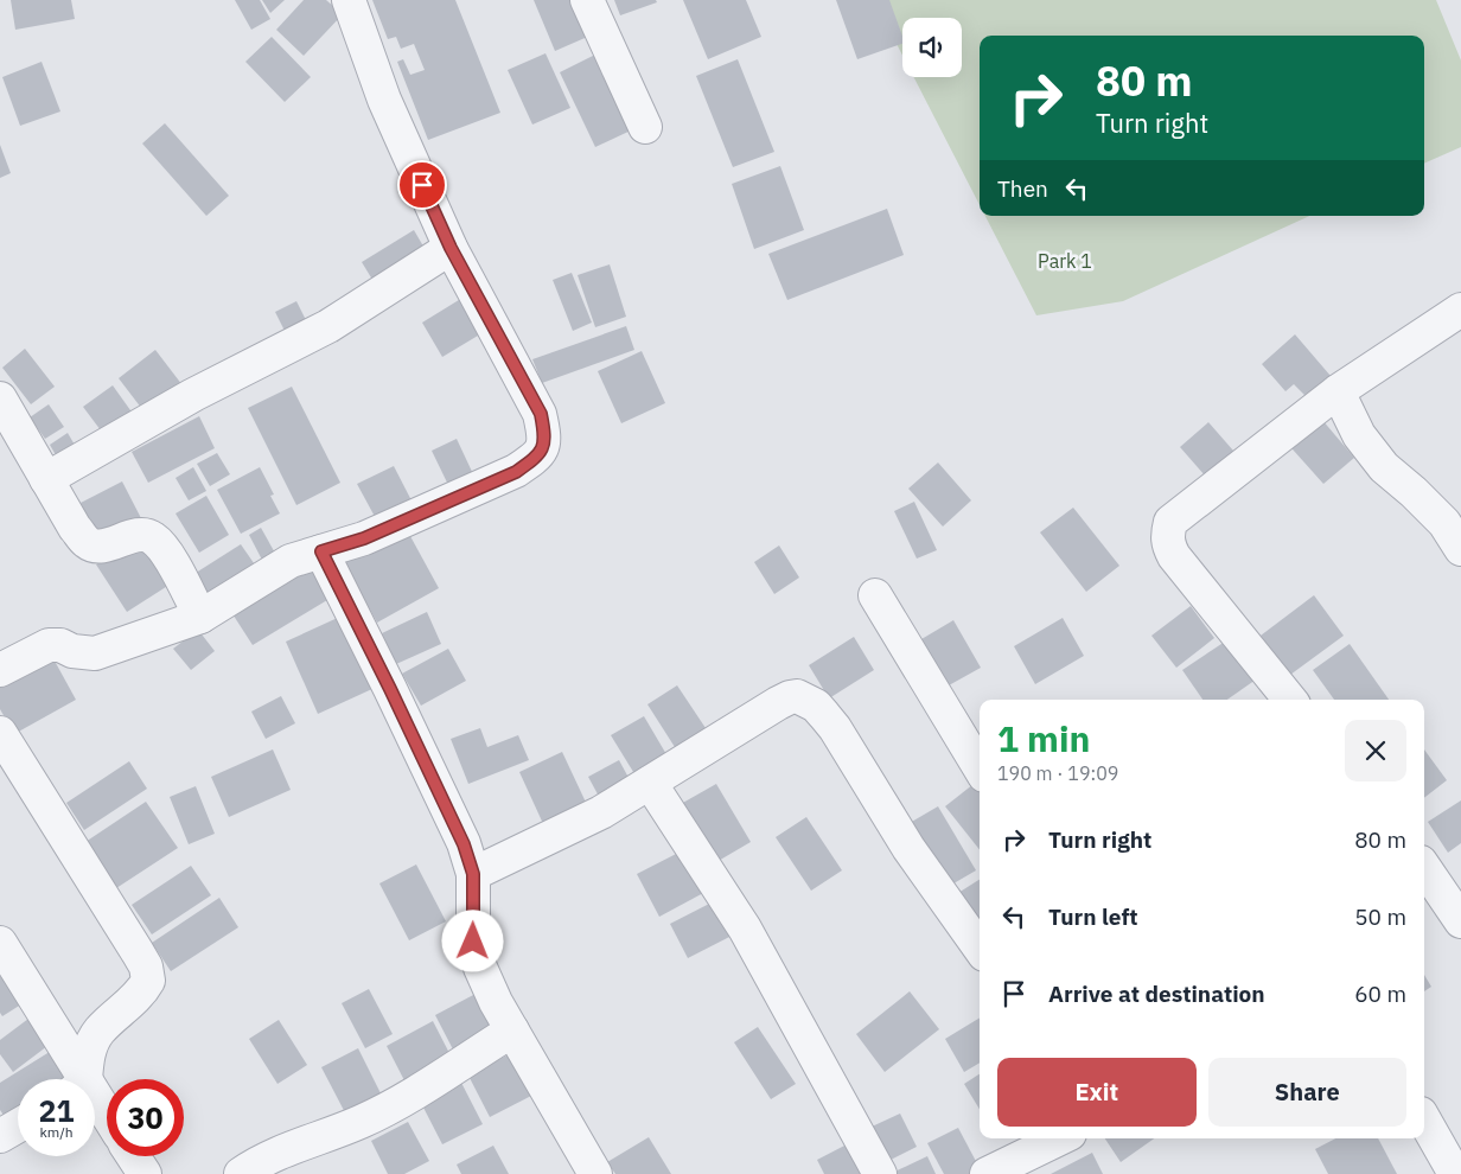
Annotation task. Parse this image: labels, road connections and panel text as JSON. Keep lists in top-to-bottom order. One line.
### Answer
{"parks":["Park 1"],"page":{"turn":["80 m","Turn right"],"then":"Then","heading":["1 min","190 m · 19:09"],"list":[{"name":"Turn right","value":"80 m"},{"name":"Turn left","value":"50 m"},{"name":"Arrive at destination","value":"60 m"}],"buttons":["Exit","Share"],"speed":"21 km/h","limit":"30"}}
